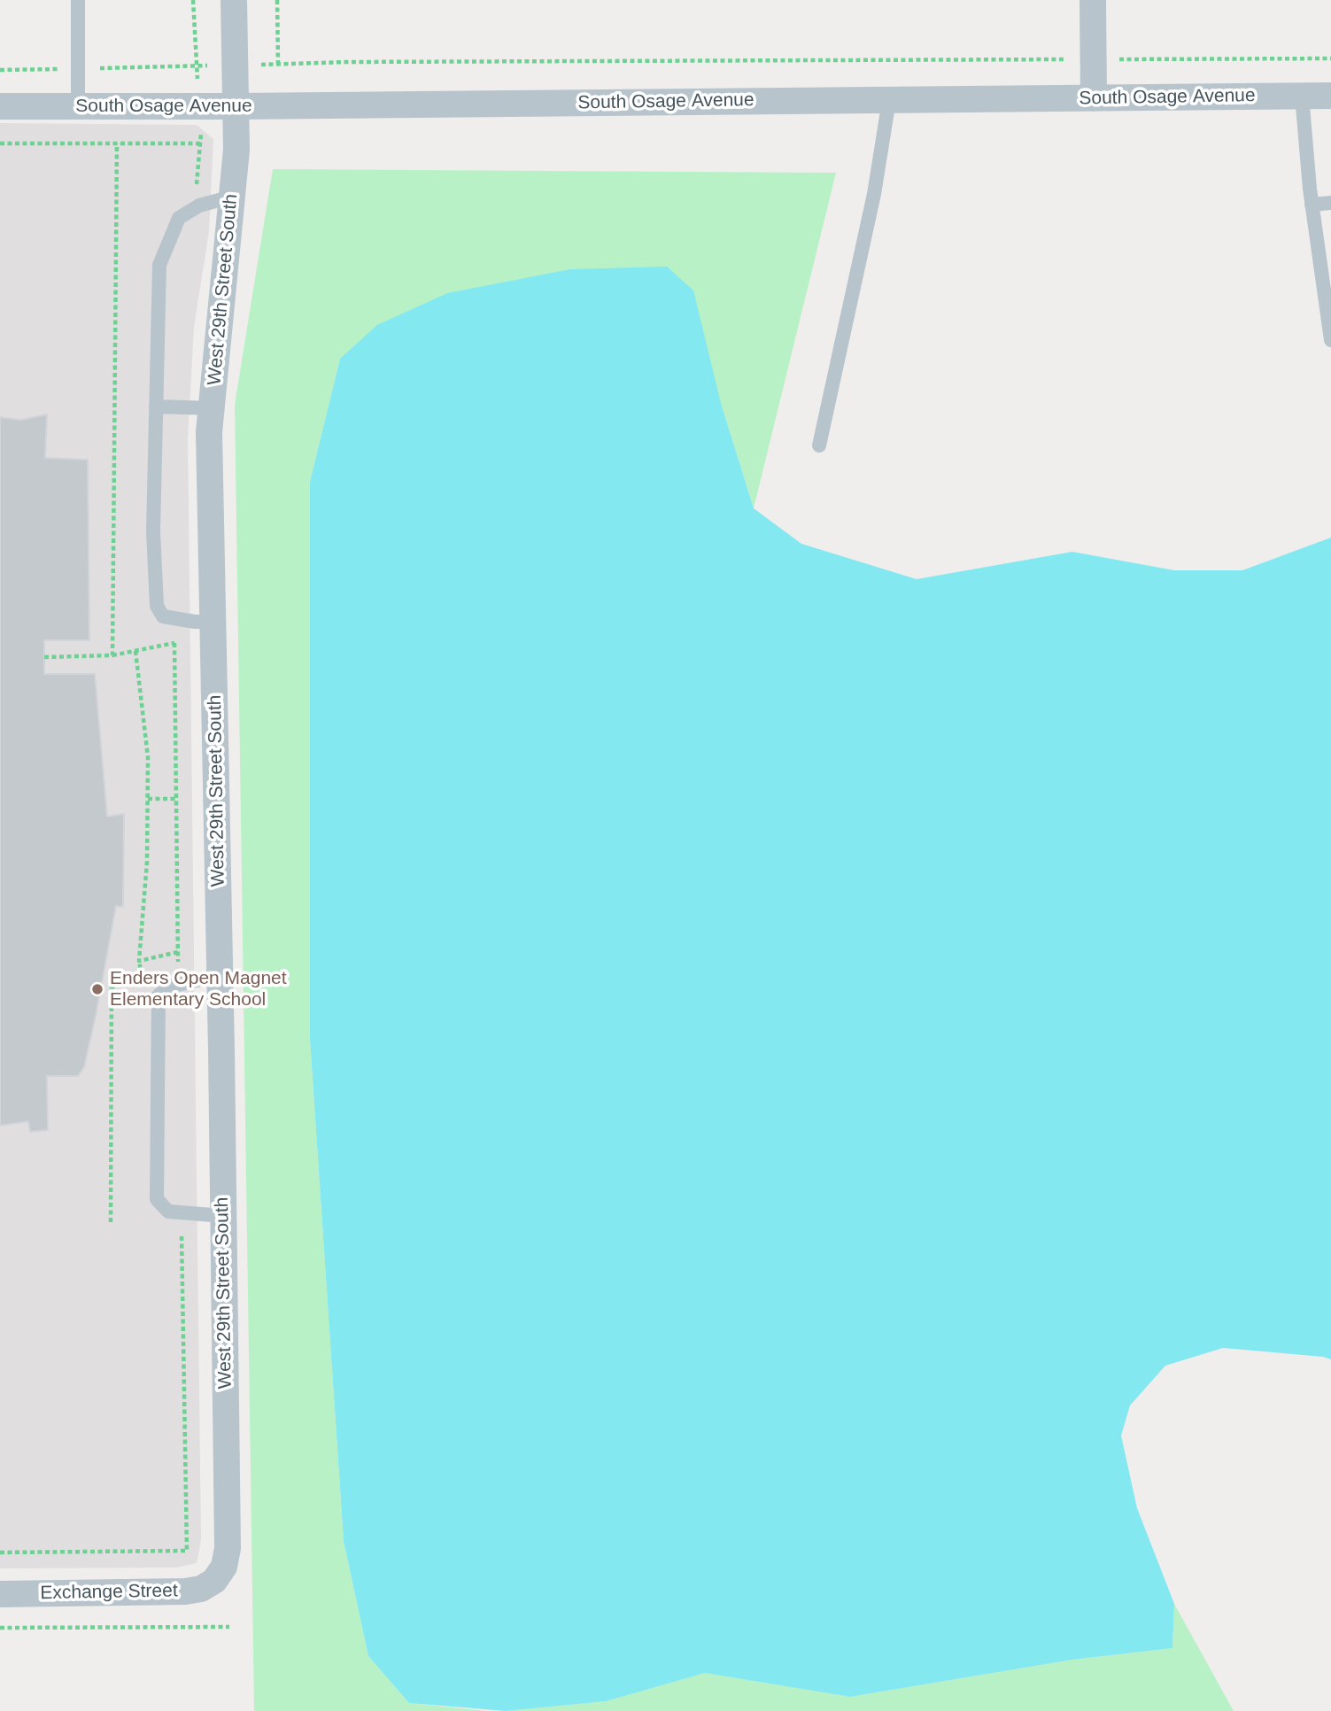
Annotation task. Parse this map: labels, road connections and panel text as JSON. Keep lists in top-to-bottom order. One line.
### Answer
{"streets":{"street":["South Osage Avenue","West 29th Street South","Exchange Street"]},"crossings":[["South Osage Avenue","West 29th Street South"],["West 29th Street South","Exchange Street"]],"places":["Enders Open Magnet Elementary School"]}
